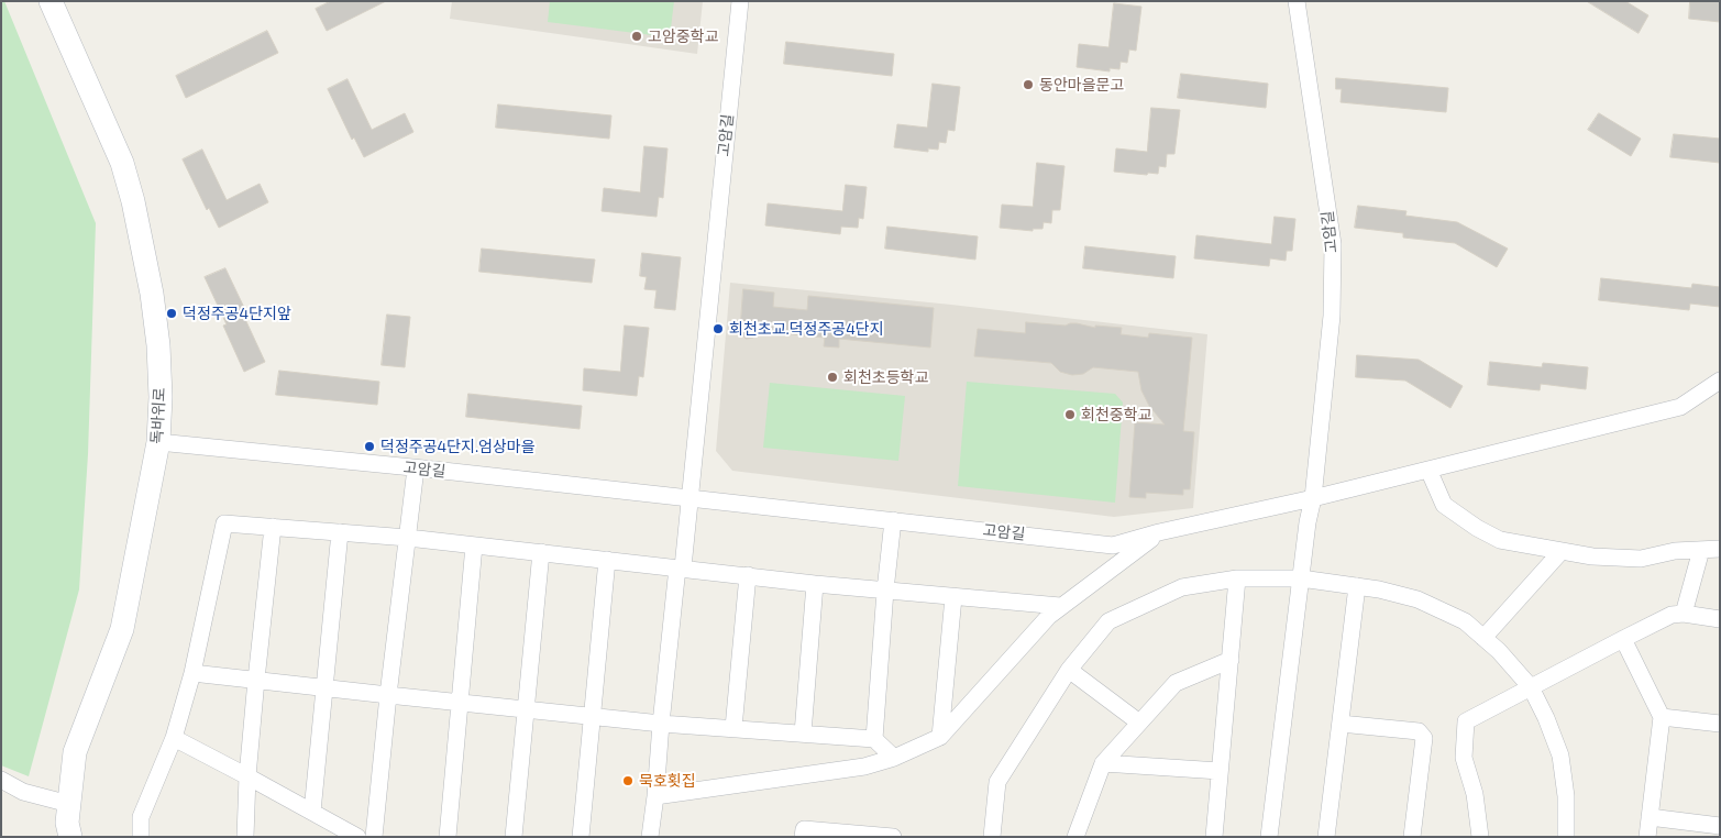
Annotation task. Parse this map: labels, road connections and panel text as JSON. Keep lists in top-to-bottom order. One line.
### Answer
{"streets":{"main road":["독바위로"],"street":["고암길"]},"crossings":[["고암길","독바위로"]],"places":["고암중학교","동안마을문고","덕정주공4단지앞","회천초교.덕정주공4단지","회천초등학교","회천중학교","덕정주공4단지.엄상마을","묵호횟집"]}
